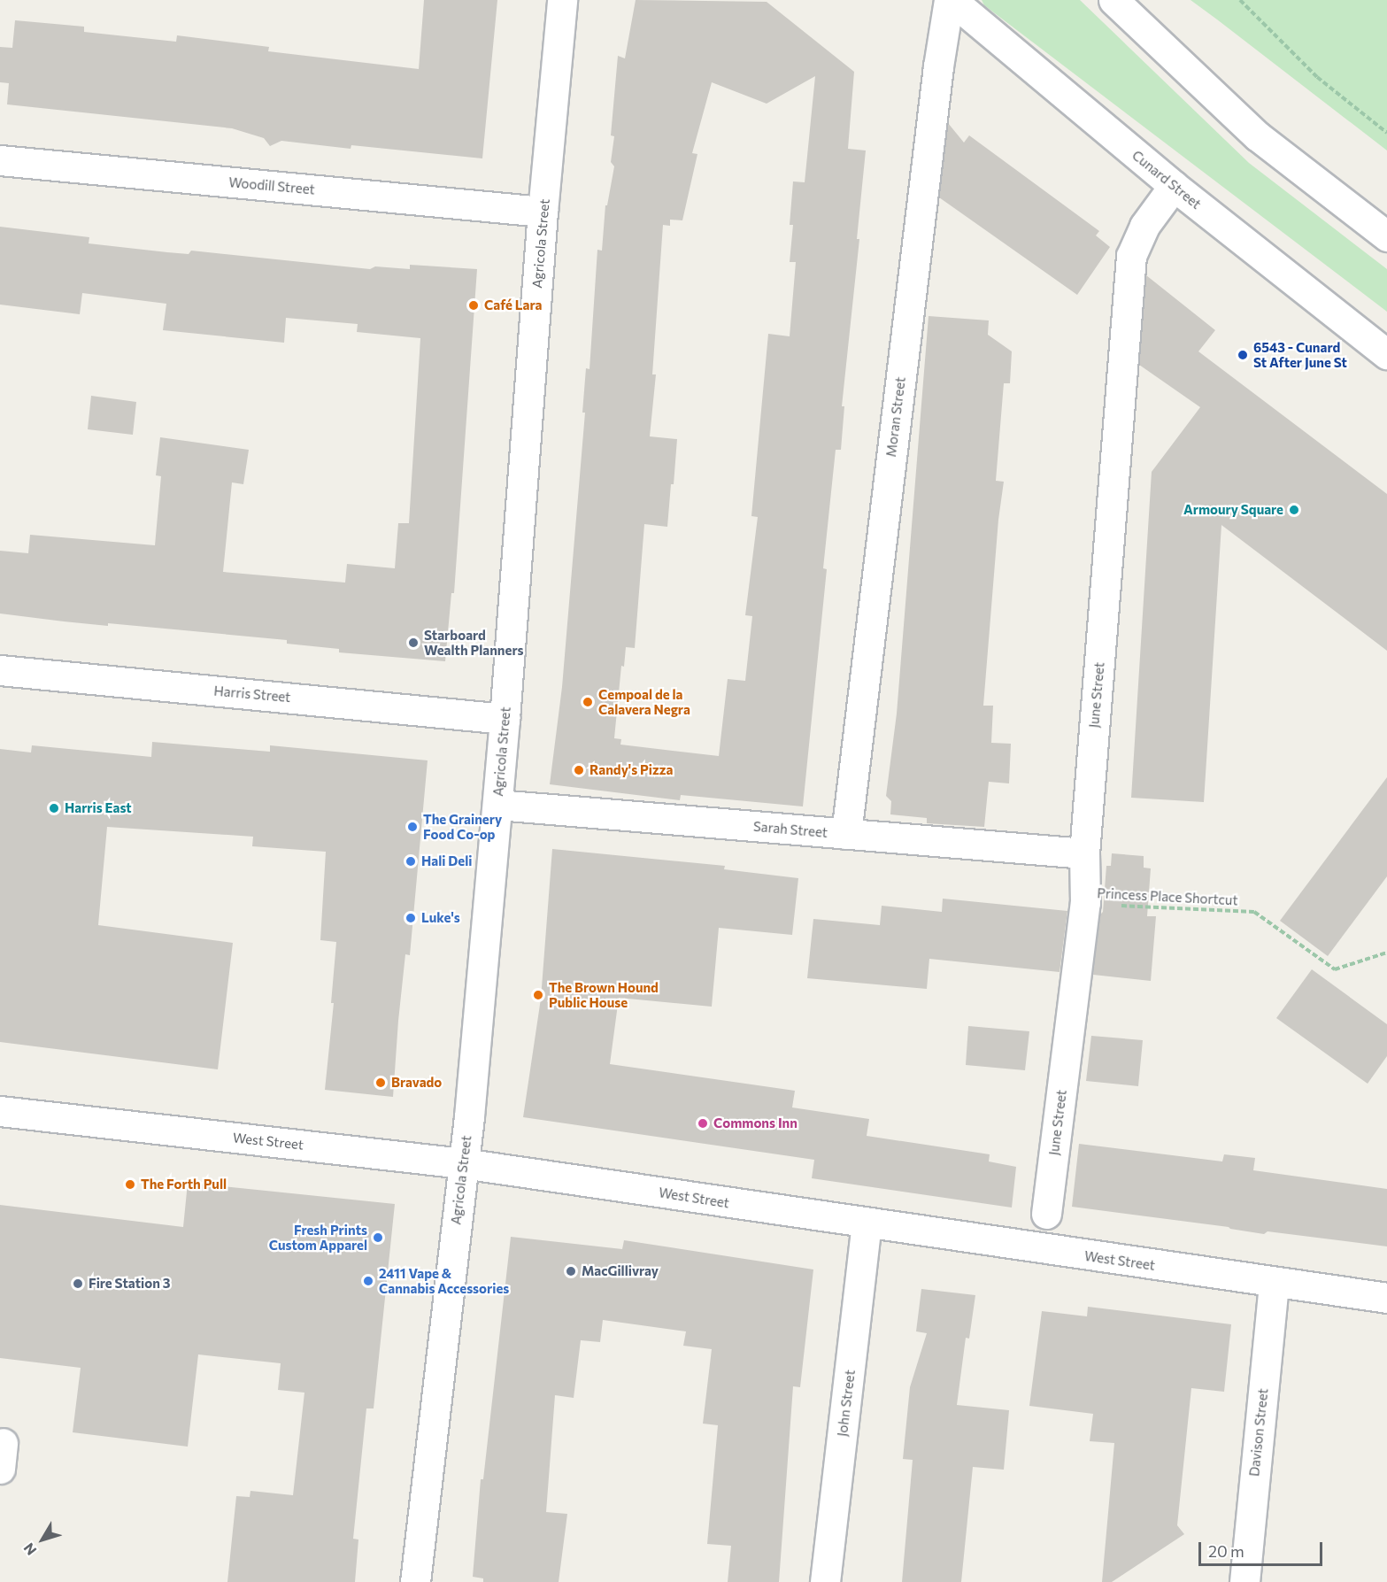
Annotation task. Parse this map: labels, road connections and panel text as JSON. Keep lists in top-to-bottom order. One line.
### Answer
{"streets":{"street":["Cunard Street","Woodill Street","Agricola Street","Moran Street","Harris Street","June Street","Sarah Street","West Street","John Street","Davison Street"],"path":["Princess Place Shortcut"]},"crossings":[["Cunard Street","Moran Street"],["Cunard Street","June Street"],["Woodill Street","Agricola Street"],["Agricola Street","Harris Street"],["Agricola Street","Sarah Street"],["Agricola Street","West Street"],["Moran Street","Sarah Street"],["June Street","Sarah Street"],["June Street","Princess Place Shortcut"],["West Street","John Street"],["West Street","Davison Street"]],"places":["Café Lara","6543 - Cunard St After June St","Armoury Square","Starboard Wealth Planners","Cempoal de la Calavera Negra","Randy's Pizza","Harris East","The Grainery Food Co-op","Hali Deli","Luke's","The Brown Hound Public House","Bravado","Commons Inn","The Forth Pull","Fresh Prints Custom Apparel","MacGillivray","2411 Vape & Cannabis Accessories","Fire Station 3"],"scale_bar":"20 m","north":"bottom left"}
